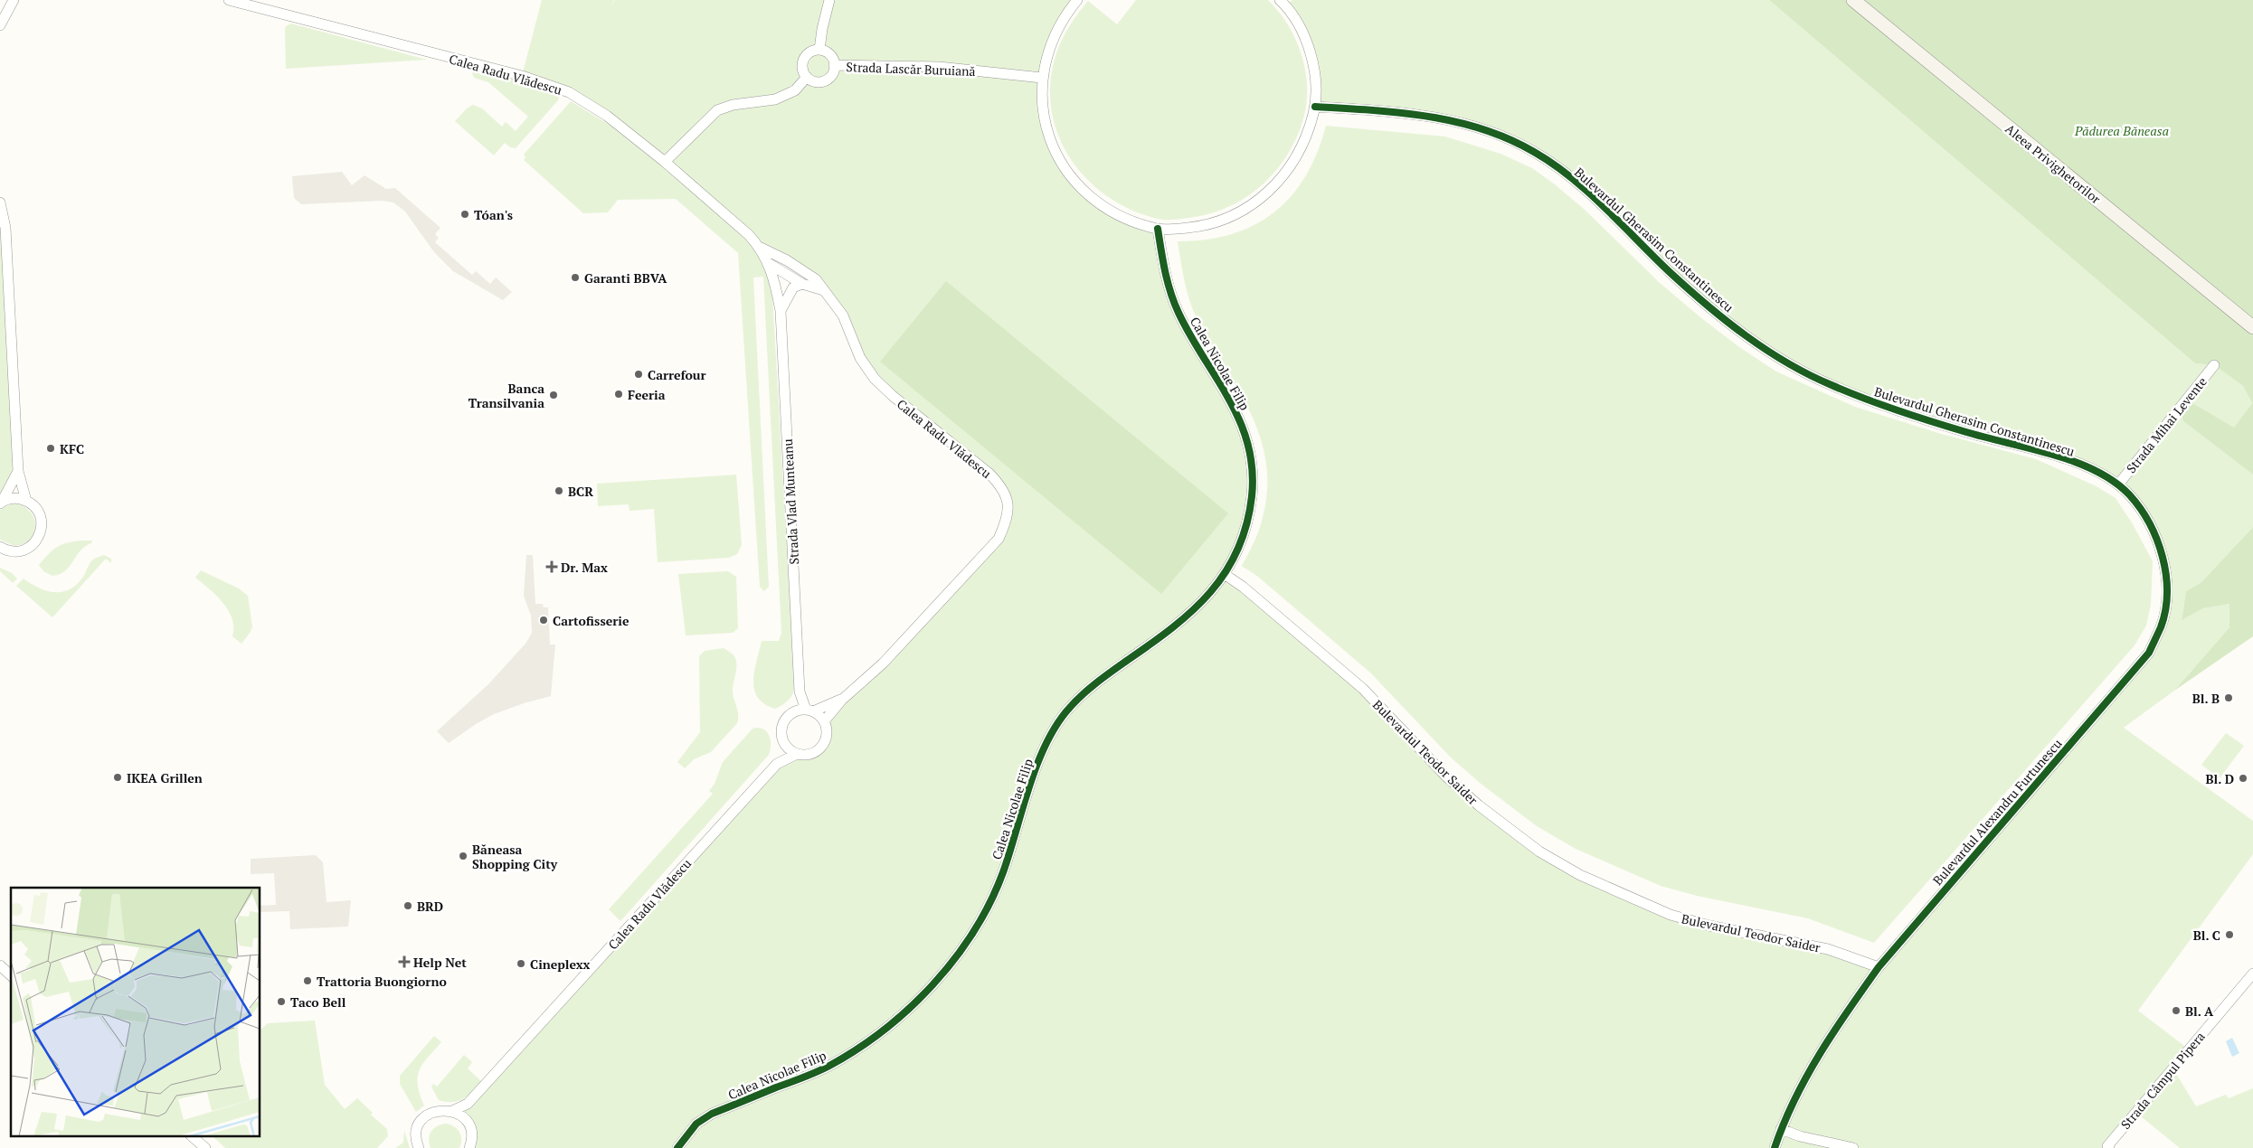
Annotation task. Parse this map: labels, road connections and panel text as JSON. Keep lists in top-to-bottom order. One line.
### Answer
{"streets":{"street":["Strada Lascăr Buruiană","Calea Radu Vlădescu","Aleea Privighetorilor","Bulevardul Gherasim Constantinescu","Calea Nicolae Filip","Strada Mihai Levente","Strada Vlad Munteanu","Bulevardul Teodor Saider","Bulevardul Alexandru Furtunescu","Strada Câmpul Pipera"]},"crossings":[["Calea Radu Vlădescu","Strada Vlad Munteanu"],["Bulevardul Gherasim Constantinescu","Strada Mihai Levente"],["Bulevardul Gherasim Constantinescu","Bulevardul Alexandru Furtunescu"],["Calea Nicolae Filip","Bulevardul Teodor Saider"],["Strada Mihai Levente","Bulevardul Alexandru Furtunescu"],["Bulevardul Teodor Saider","Bulevardul Alexandru Furtunescu"]],"parks":["Pădurea Băneasa"],"places":{"other":["Tóan's","Garanti BBVA","Carrefour","Feeria","Banca Transilvania","KFC","BCR","Cartofisserie","Bl. B","IKEA Grillen","Bl. D","Băneasa Shopping City","BRD","Bl. C","Cineplexx","Trattoria Buongiorno","Taco Bell","Bl. A"],"health":["Dr. Max","Help Net"]}}
